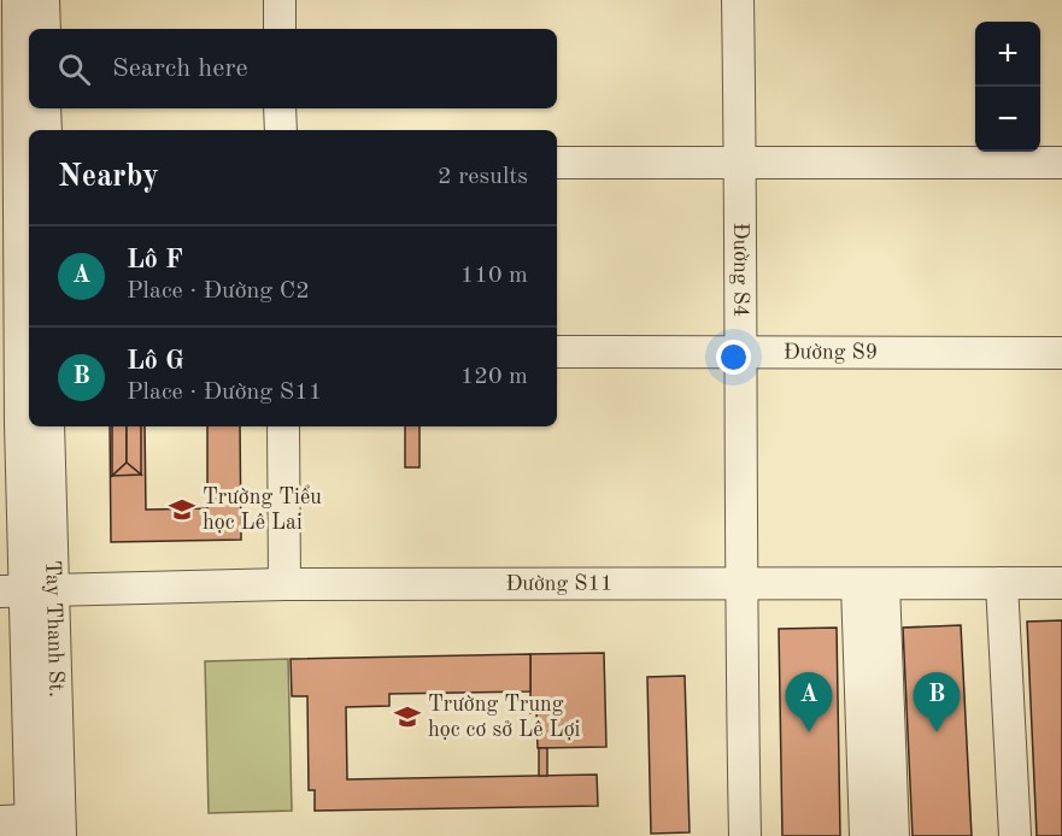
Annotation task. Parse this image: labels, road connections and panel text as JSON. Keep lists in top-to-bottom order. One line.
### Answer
{"streets":{"street":["Đường S4","Đường S9","Đường S11","Tay Thanh St."]},"crossings":[["Đường S4","Đường S9"],["Đường S4","Đường S11"],["Đường S11","Tay Thanh St."]],"places":{"school or university":["Trường Tiểu học Lê Lai","Trường Trung học cơ sở Lê Lợi"]},"page":{"map_buttons":["+","−"],"search":"Search here","heading":["Nearby","2 results"],"list":[{"mark":"A","name":"Lô F","note":"Place · Đường C2","value":"110 m"},{"mark":"B","name":"Lô G","note":"Place · Đường S11","value":"120 m"}],"pins":["A","B"]}}
